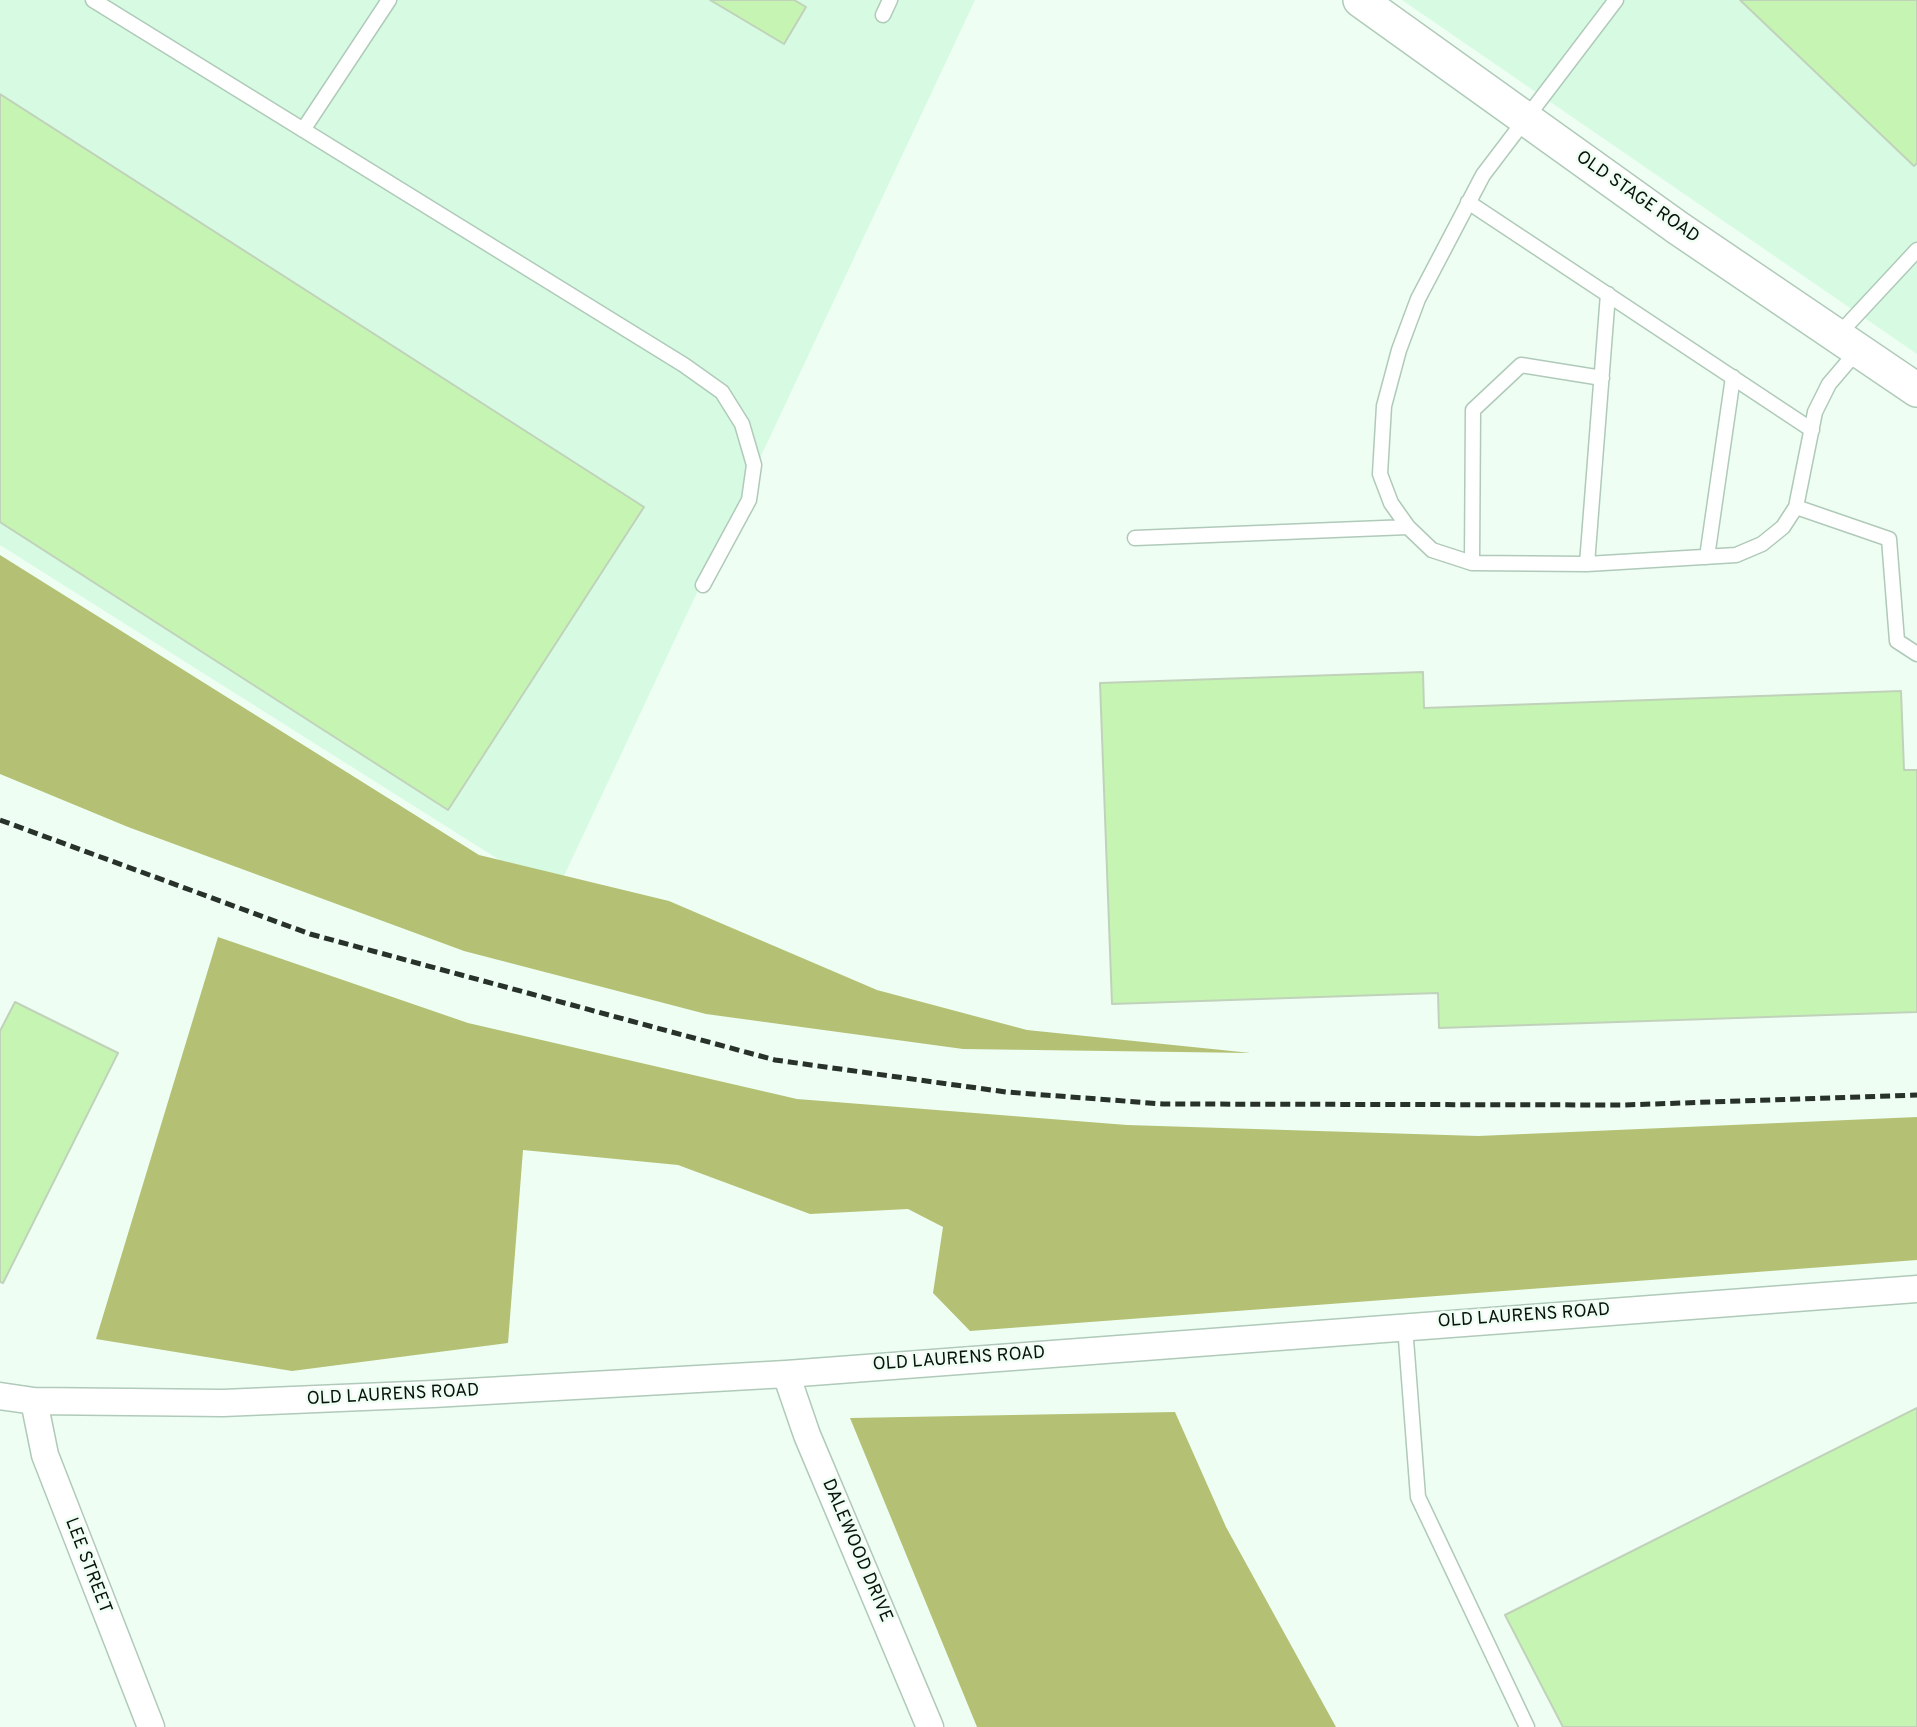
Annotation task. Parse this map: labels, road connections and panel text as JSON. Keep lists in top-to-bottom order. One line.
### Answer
{"streets":{"street":["OLD STAGE ROAD","OLD LAURENS ROAD","DALEWOOD DRIVE","LEE STREET"]},"crossings":[["OLD LAURENS ROAD","DALEWOOD DRIVE"],["OLD LAURENS ROAD","LEE STREET"]]}
